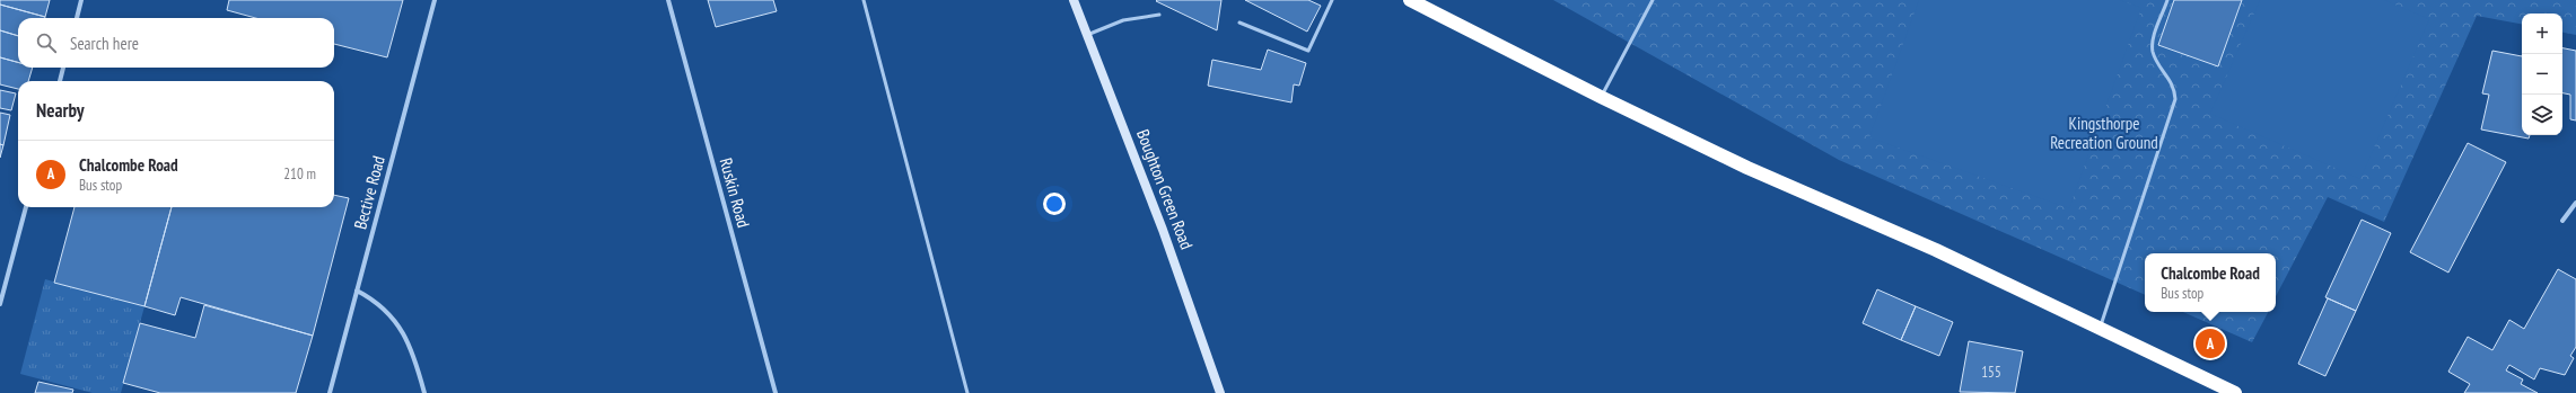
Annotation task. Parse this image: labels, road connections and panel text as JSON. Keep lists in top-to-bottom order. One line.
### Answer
{"streets":{"street":["Boughton Green Road","Bective Road","Ruskin Road"]},"parks":["Kingsthorpe Recreation Ground"],"house_numbers":["155"],"page":{"map_buttons":["+","−"],"search":"Search here","heading":"Nearby","list":[{"mark":"A","name":"Chalcombe Road","note":"Bus stop","value":"210 m"}],"popup":["Chalcombe Road","Bus stop"],"pins":"A"}}
